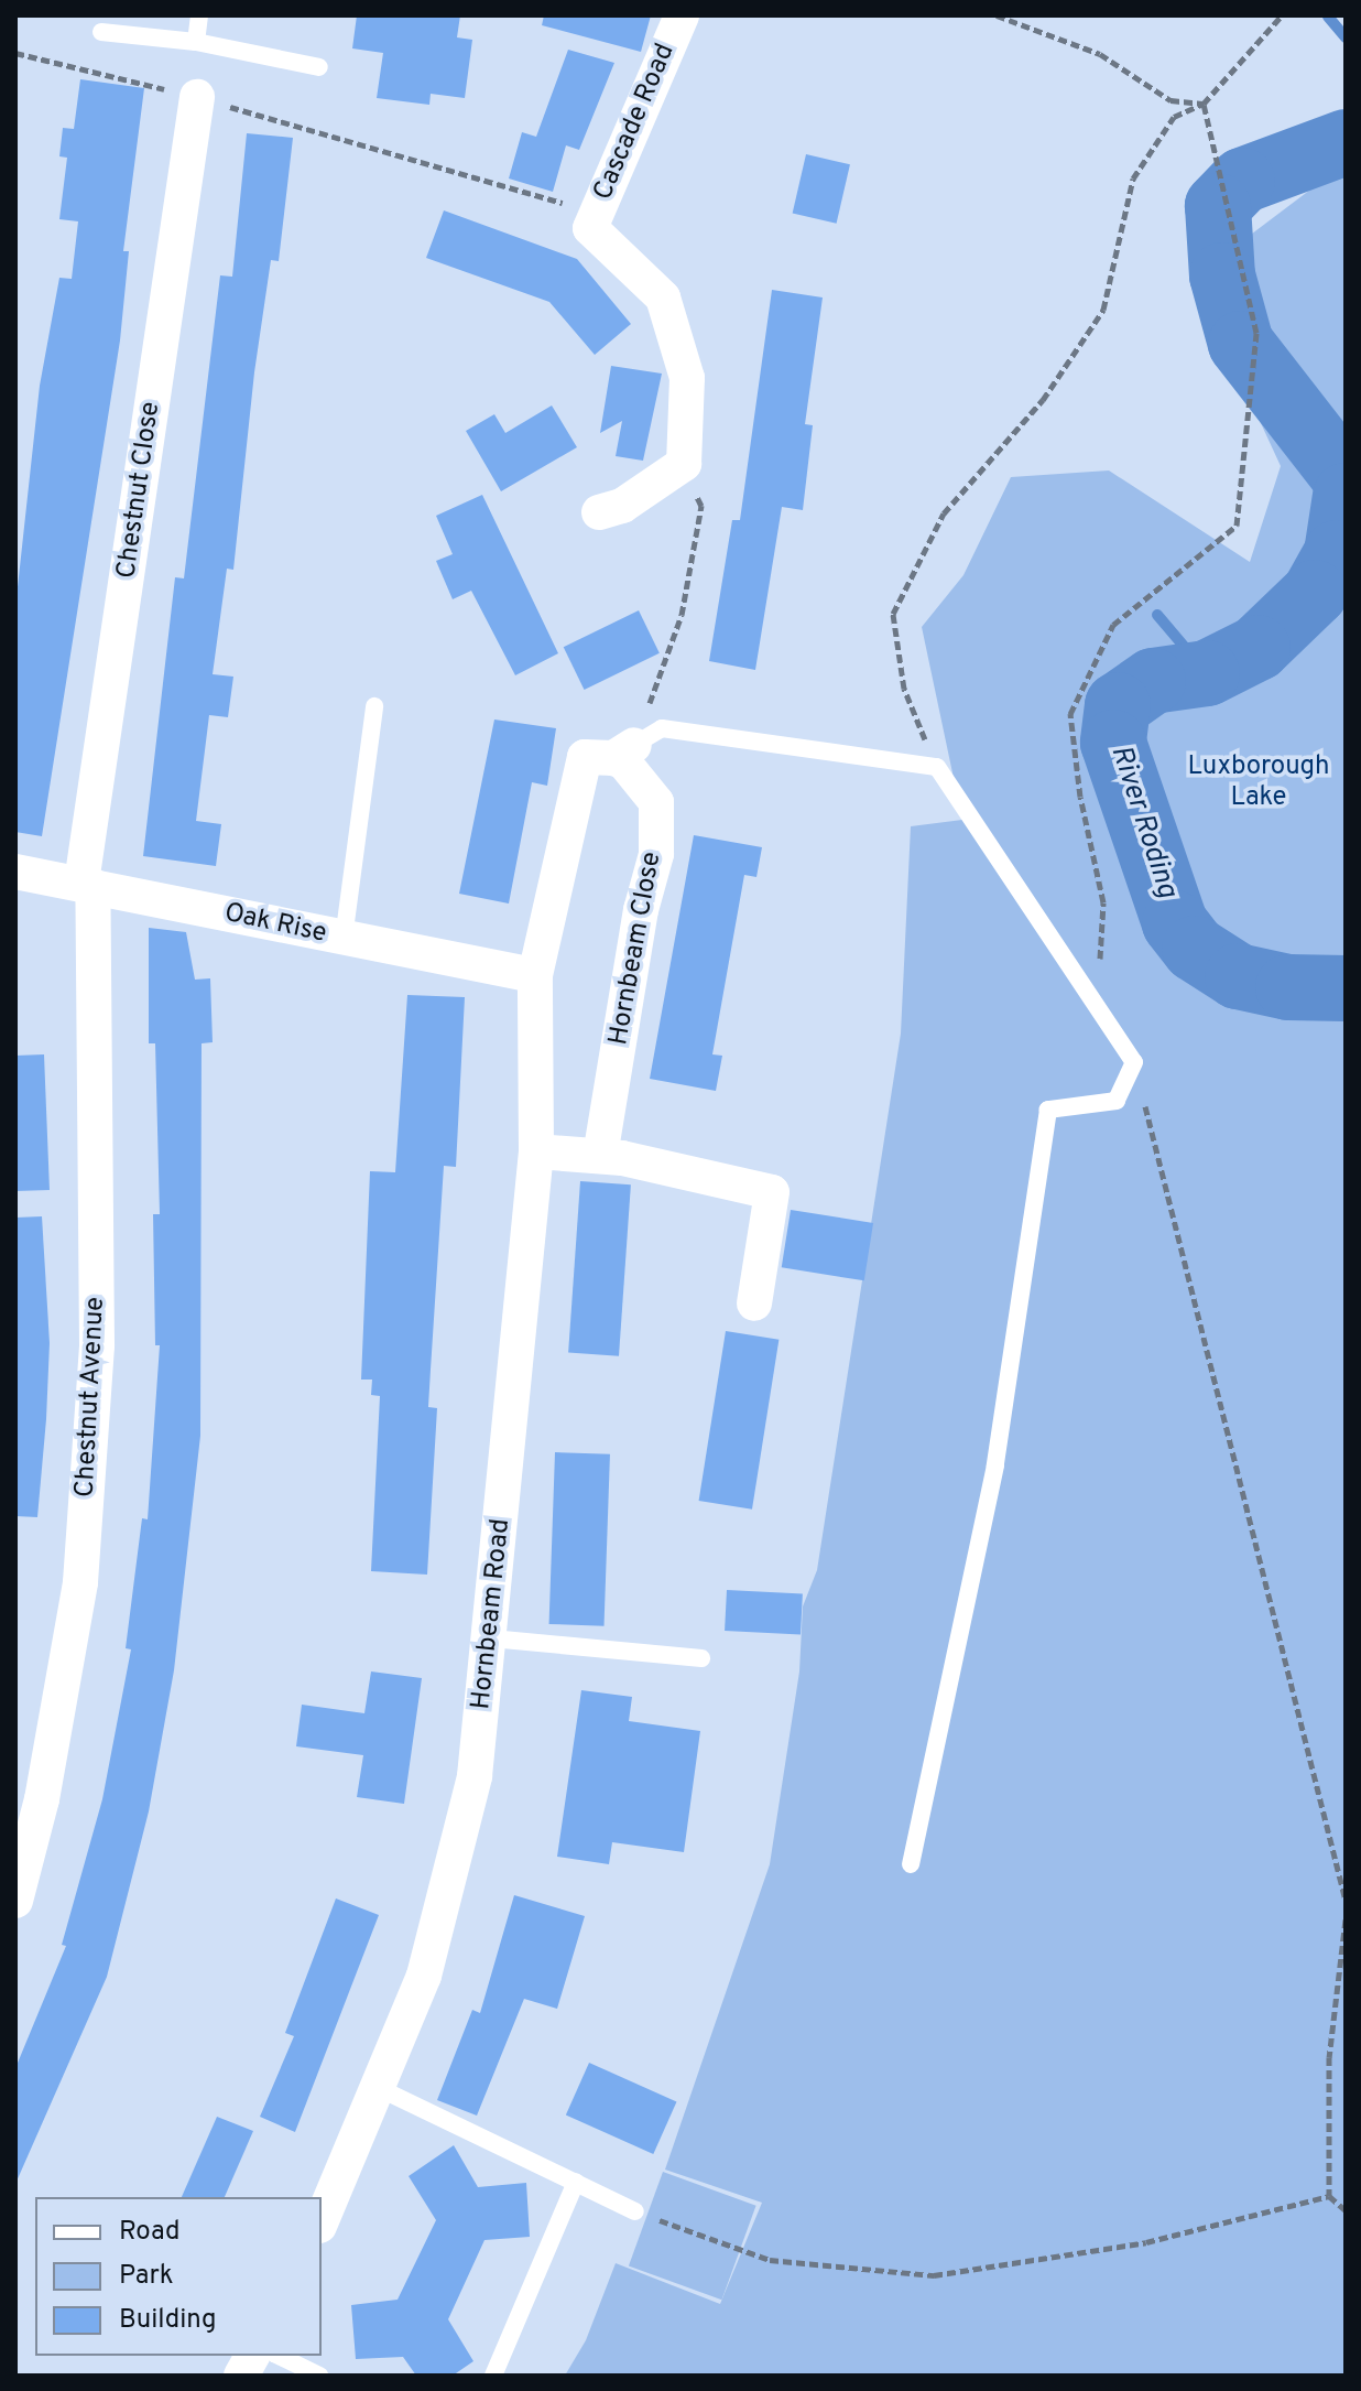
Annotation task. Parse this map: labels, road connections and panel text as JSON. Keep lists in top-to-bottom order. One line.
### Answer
{"streets":{"street":["Cascade Road","Chestnut Close","Oak Rise","Hornbeam Close","Chestnut Avenue","Hornbeam Road"]},"crossings":[["Chestnut Close","Oak Rise"],["Chestnut Close","Chestnut Avenue"],["Oak Rise","Chestnut Avenue"],["Oak Rise","Hornbeam Road"]],"water":["River Roding"],"parks":["Luxborough Lake"],"legend":["Road","Park","Building"]}
